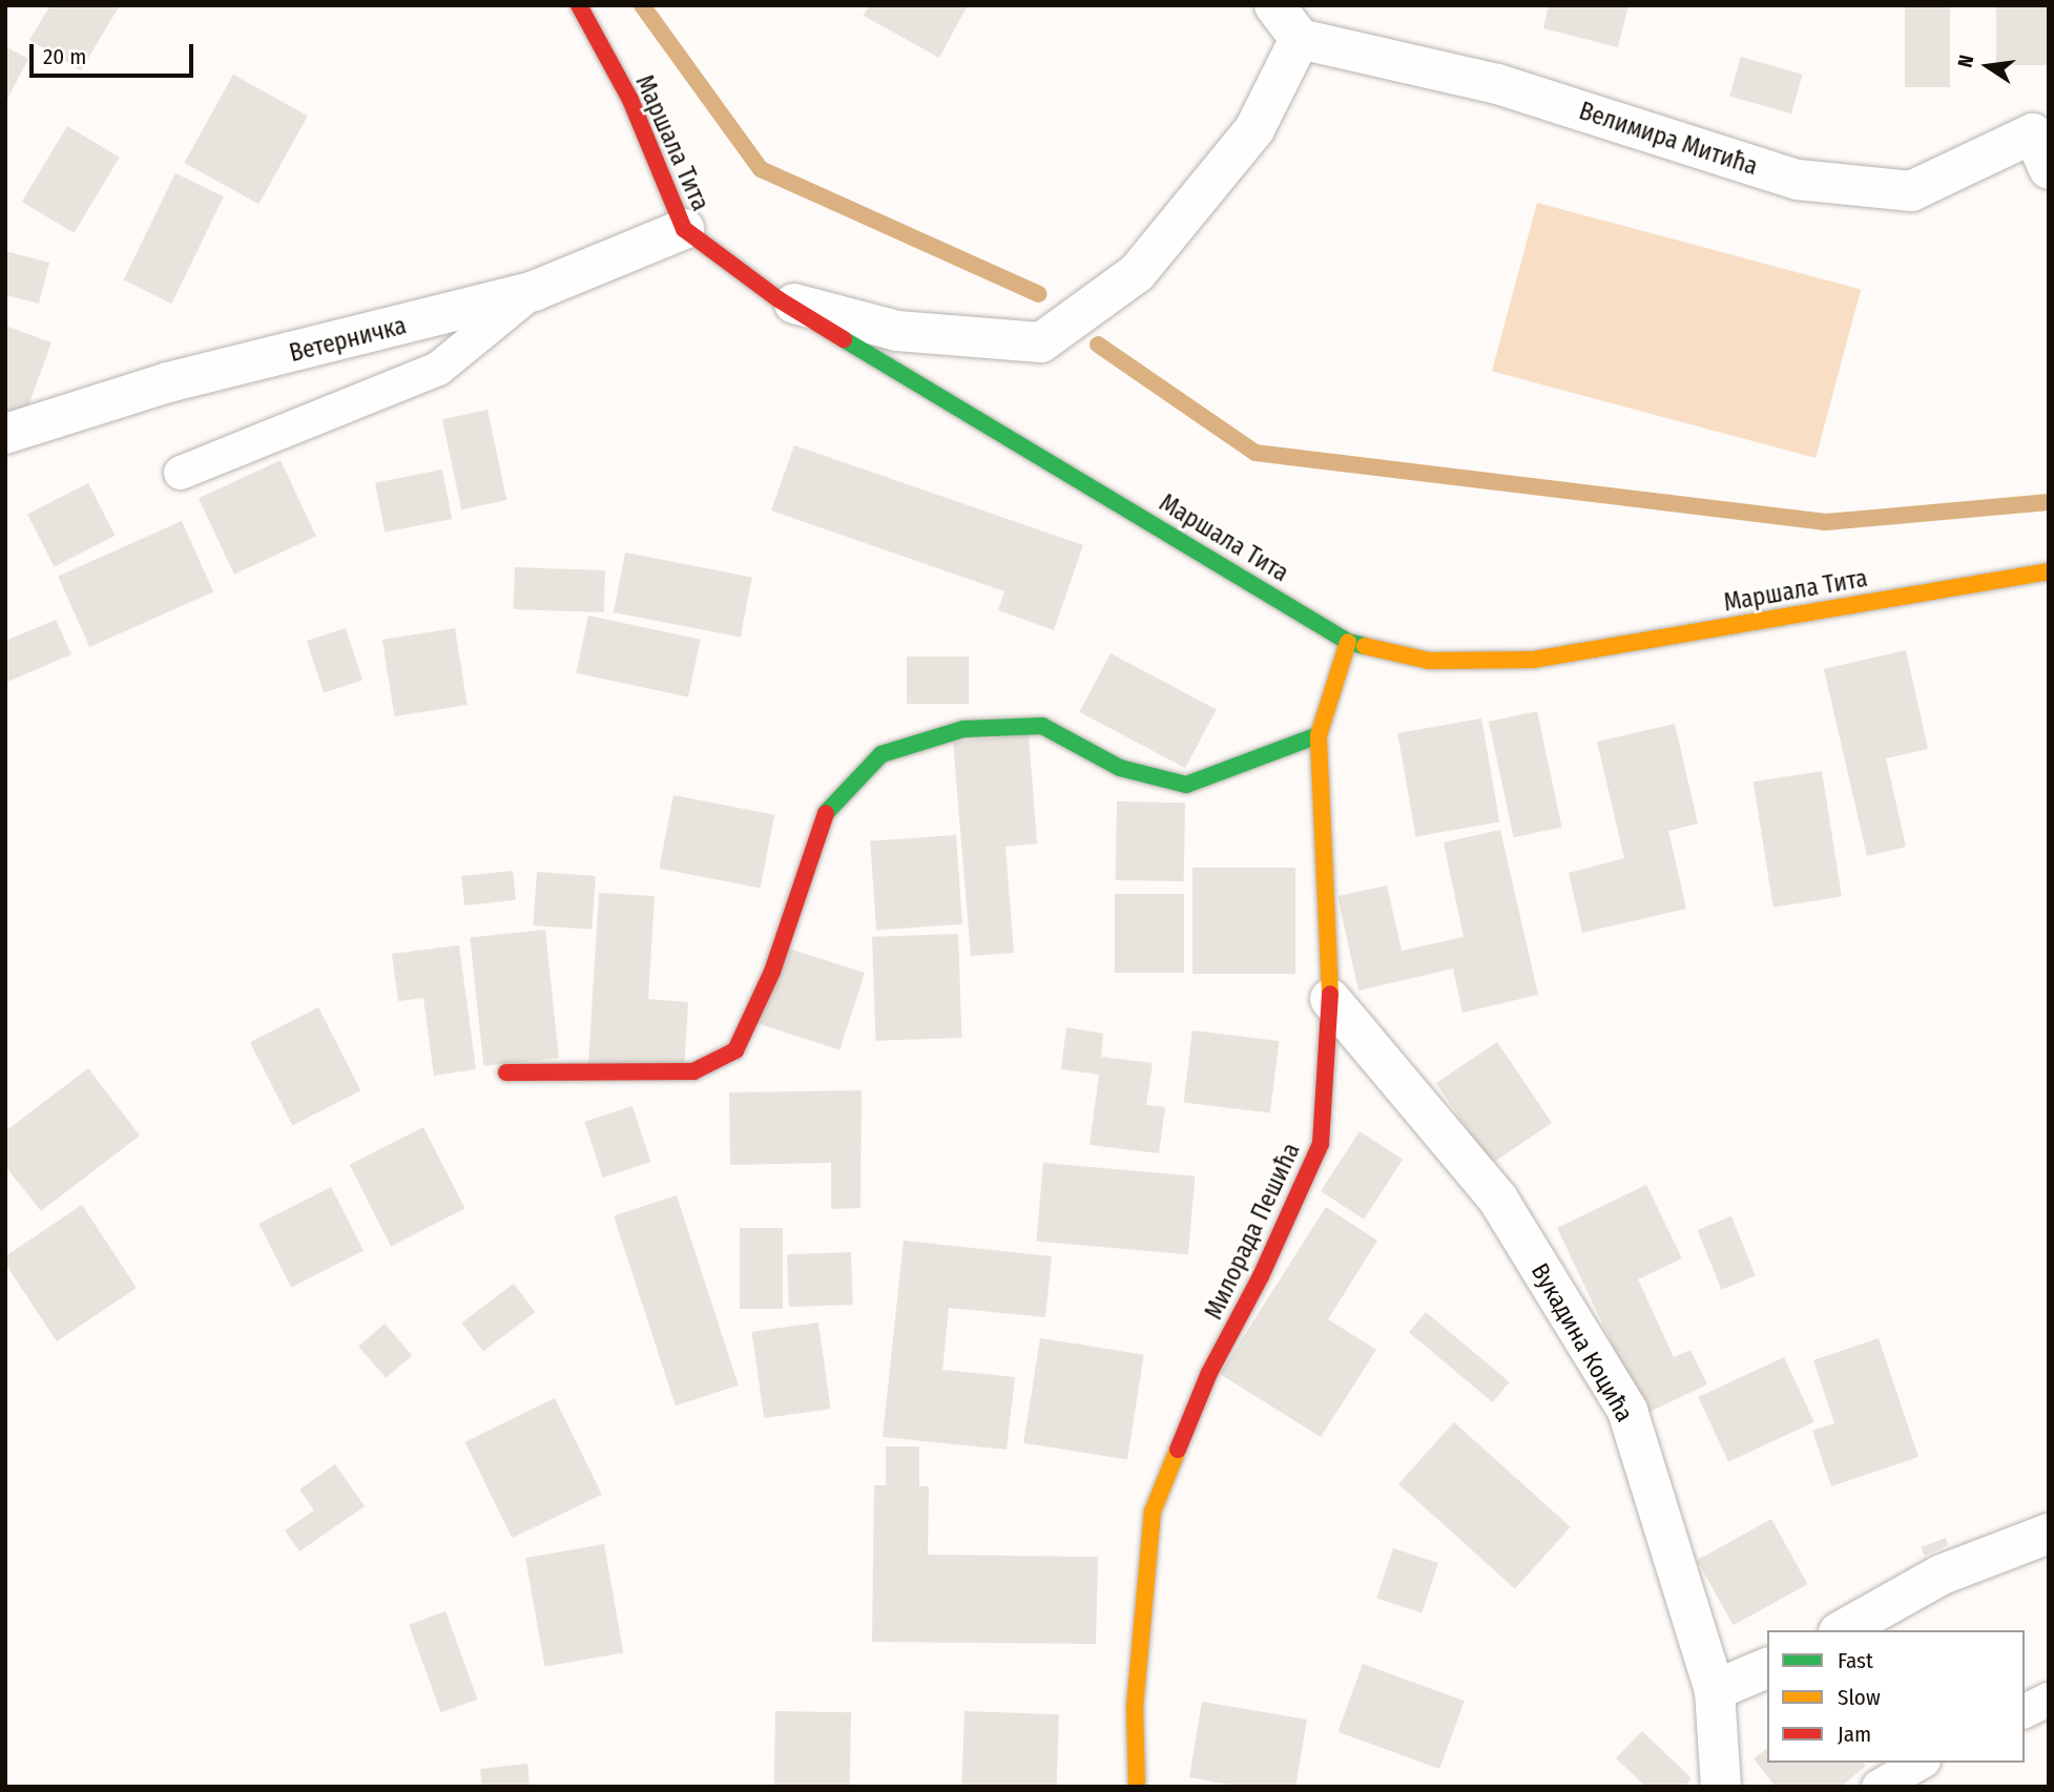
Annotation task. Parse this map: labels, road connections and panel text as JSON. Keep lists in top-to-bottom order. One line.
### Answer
{"streets":{"street":["Велимира Митића","Маршала Тита","Ветерничка","Милорада Пешића","Вукадина Коцића"]},"crossings":[["Маршала Тита","Ветерничка"],["Маршала Тита","Милорада Пешића"],["Милорада Пешића","Вукадина Коцића"]],"legend":["Fast","Slow","Jam"],"scale_bar":"20 m","north":"left"}
